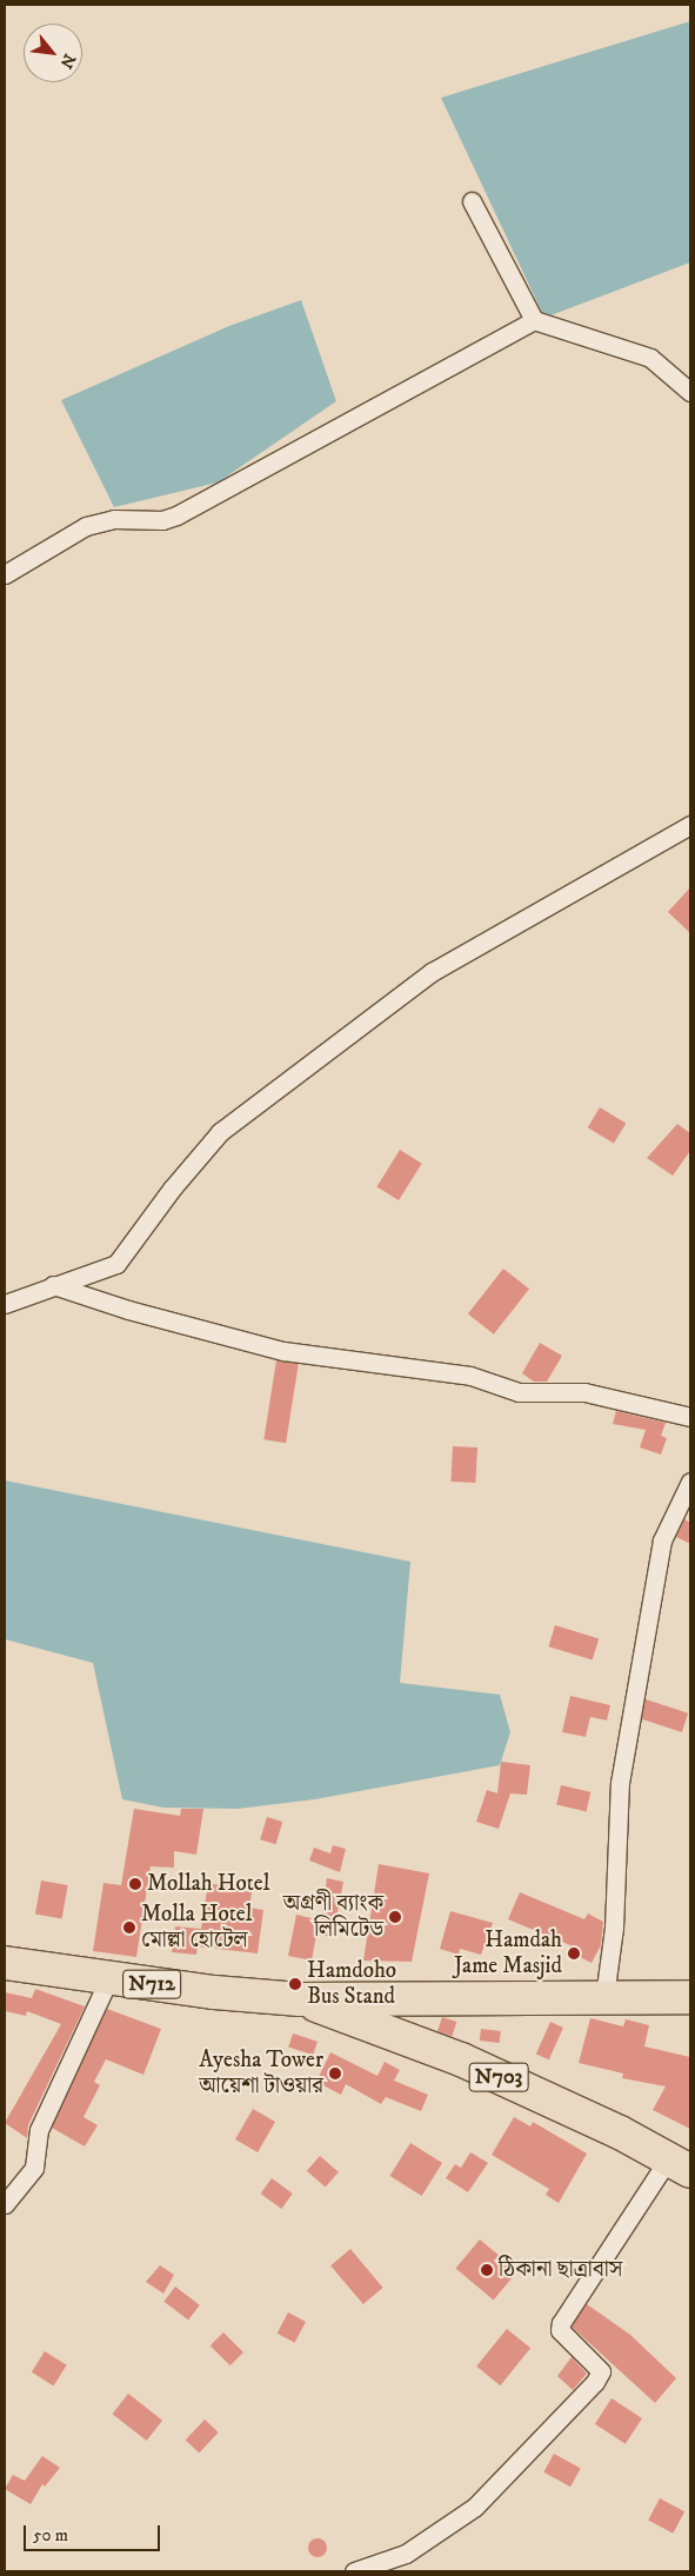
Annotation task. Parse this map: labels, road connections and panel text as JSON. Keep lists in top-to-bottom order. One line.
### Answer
{"streets":{"highway":["N712","N703"]},"crossings":[["N712","N703"]],"places":["Mollah Hotel","অগ্রণী ব্যাংক লিমিটেড","Molla Hotel মোল্লা হোটেল","Hamdah Jame Masjid","Hamdoho Bus Stand","Ayesha Tower আয়েশা টাওয়ার","ঠিকানা ছাত্রাবাস"],"scale_bar":"50 m","north":"bottom right"}
